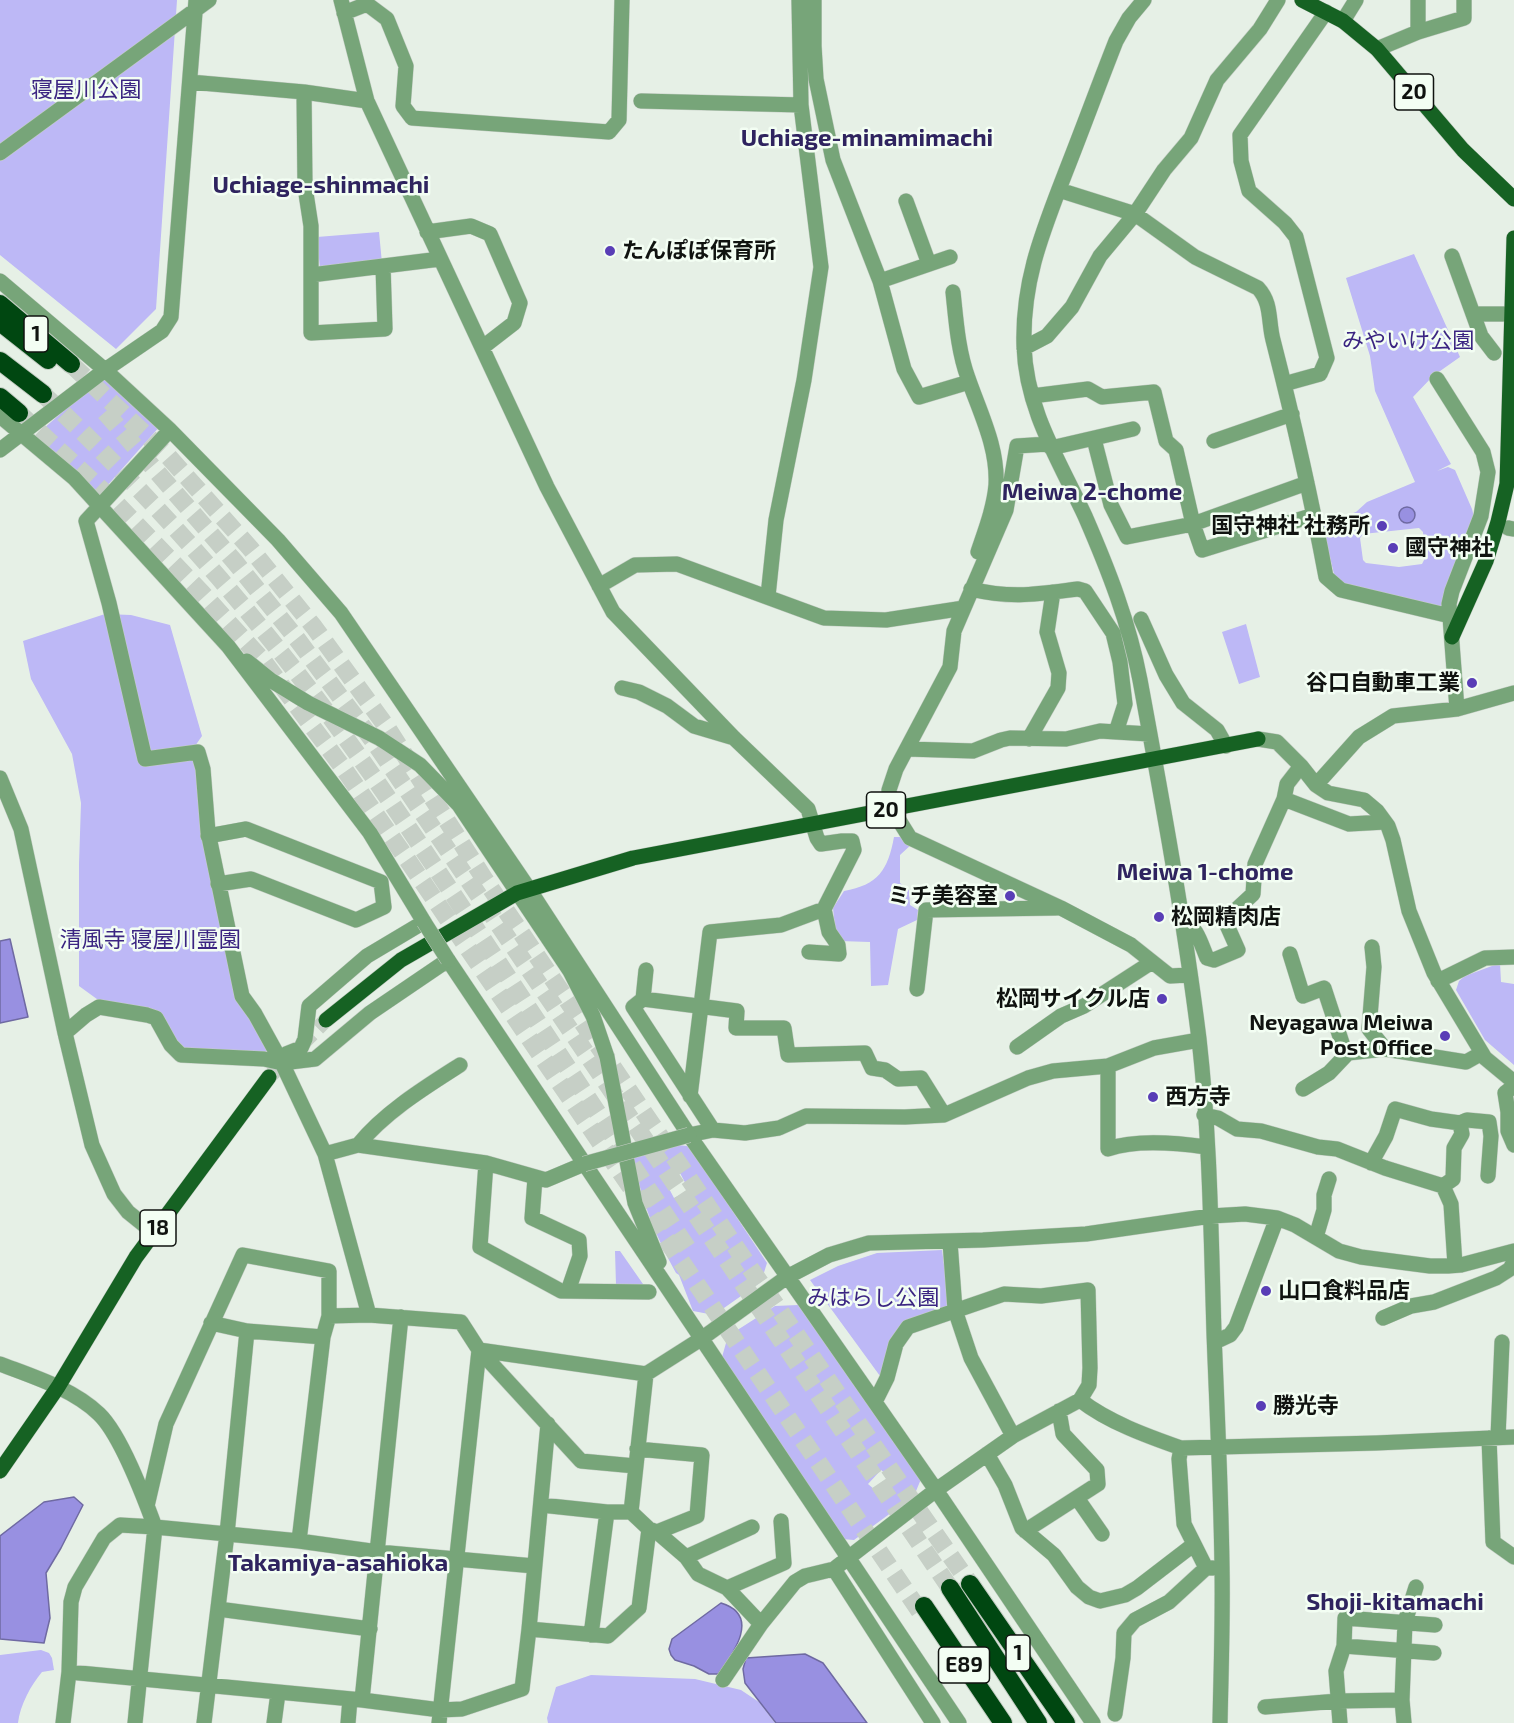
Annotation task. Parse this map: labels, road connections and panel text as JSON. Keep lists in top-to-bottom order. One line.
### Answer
{"streets":{"highway":["1","E89"],"main road":["20","18"]},"districts":["Uchiage-minamimachi","Uchiage-shinmachi","Meiwa 2-chome","Meiwa 1-chome","Takamiya-asahioka","Shoji-kitamachi"],"parks":["寝屋川公園","みやいけ公園","清風寺 寝屋川霊園","みはらし公園"],"places":["たんぽぽ保育所","国守神社 社務所","國守神社","谷口自動車工業","ミチ美容室","松岡精肉店","松岡サイクル店","Neyagawa Meiwa Post Office","西方寺","山口食料品店","勝光寺"]}
